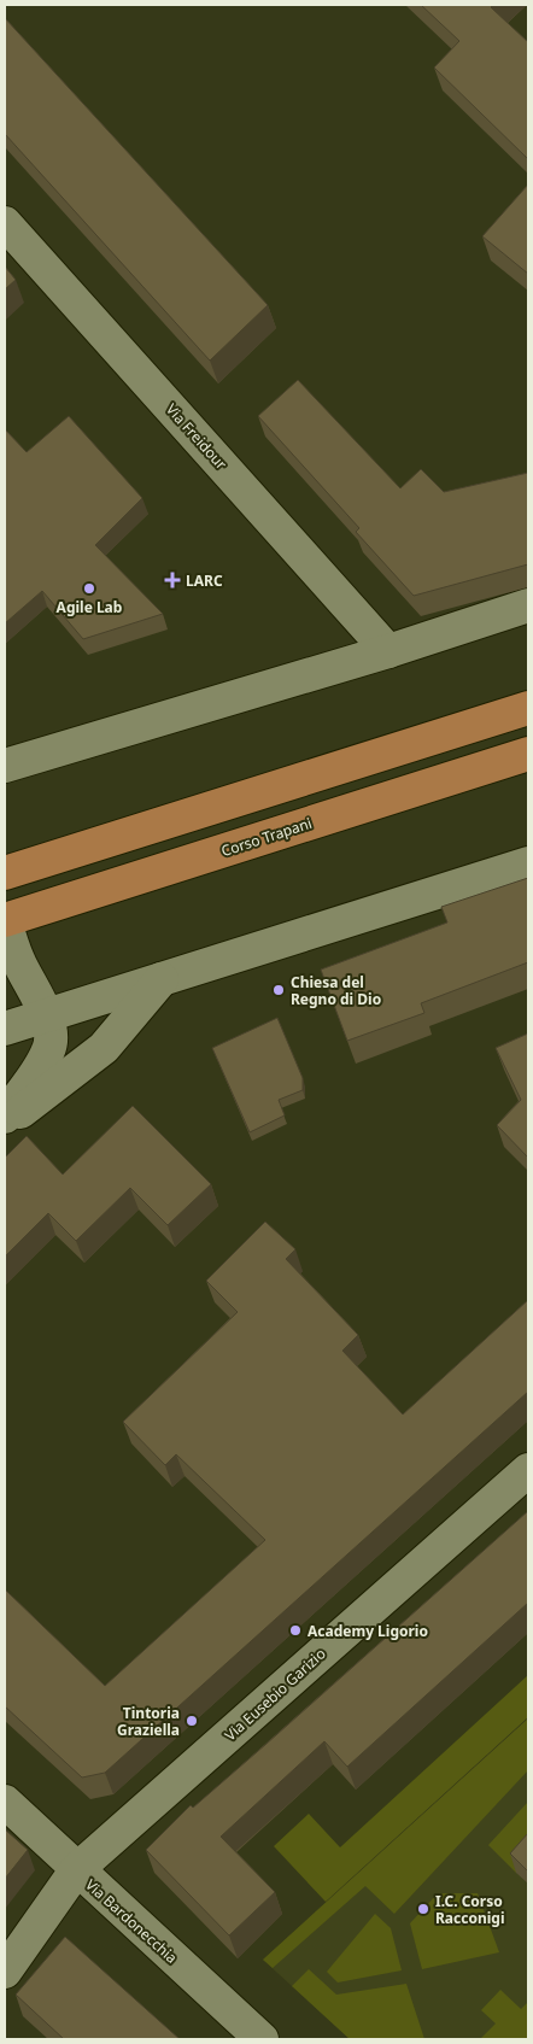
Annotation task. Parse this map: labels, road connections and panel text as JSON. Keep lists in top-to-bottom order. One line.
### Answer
{"streets":{"main road":["Corso Trapani"],"street":["Via Freidour","Via Eusebio Garizio","Via Bardonecchia"]},"crossings":[["Via Eusebio Garizio","Via Bardonecchia"]],"places":{"health":["LARC"],"other":["Agile Lab","Chiesa del Regno di Dio","Academy Ligorio","Tintoria Graziella","I.C. Corso Racconigi"]}}
